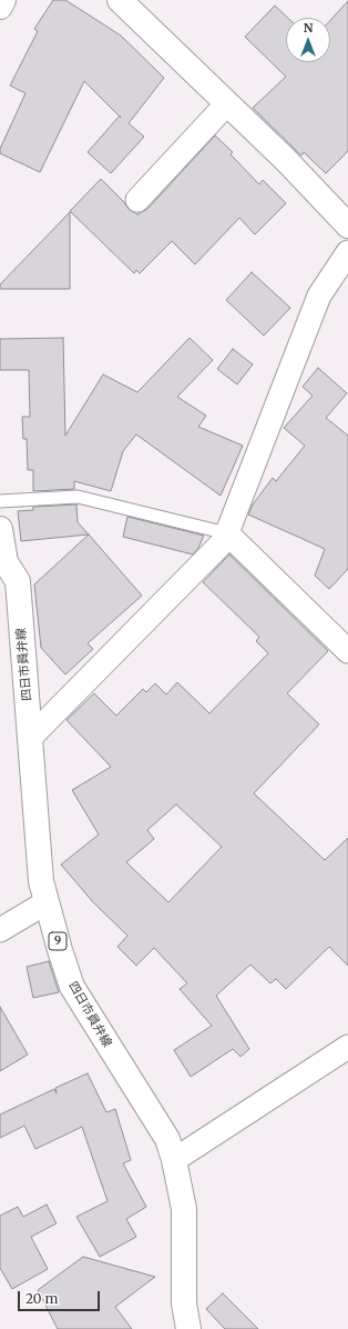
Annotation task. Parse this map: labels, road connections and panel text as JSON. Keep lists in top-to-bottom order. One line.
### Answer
{"streets":{"main road":["四日市員弁線","9"]},"scale_bar":"20 m","north":"top"}
